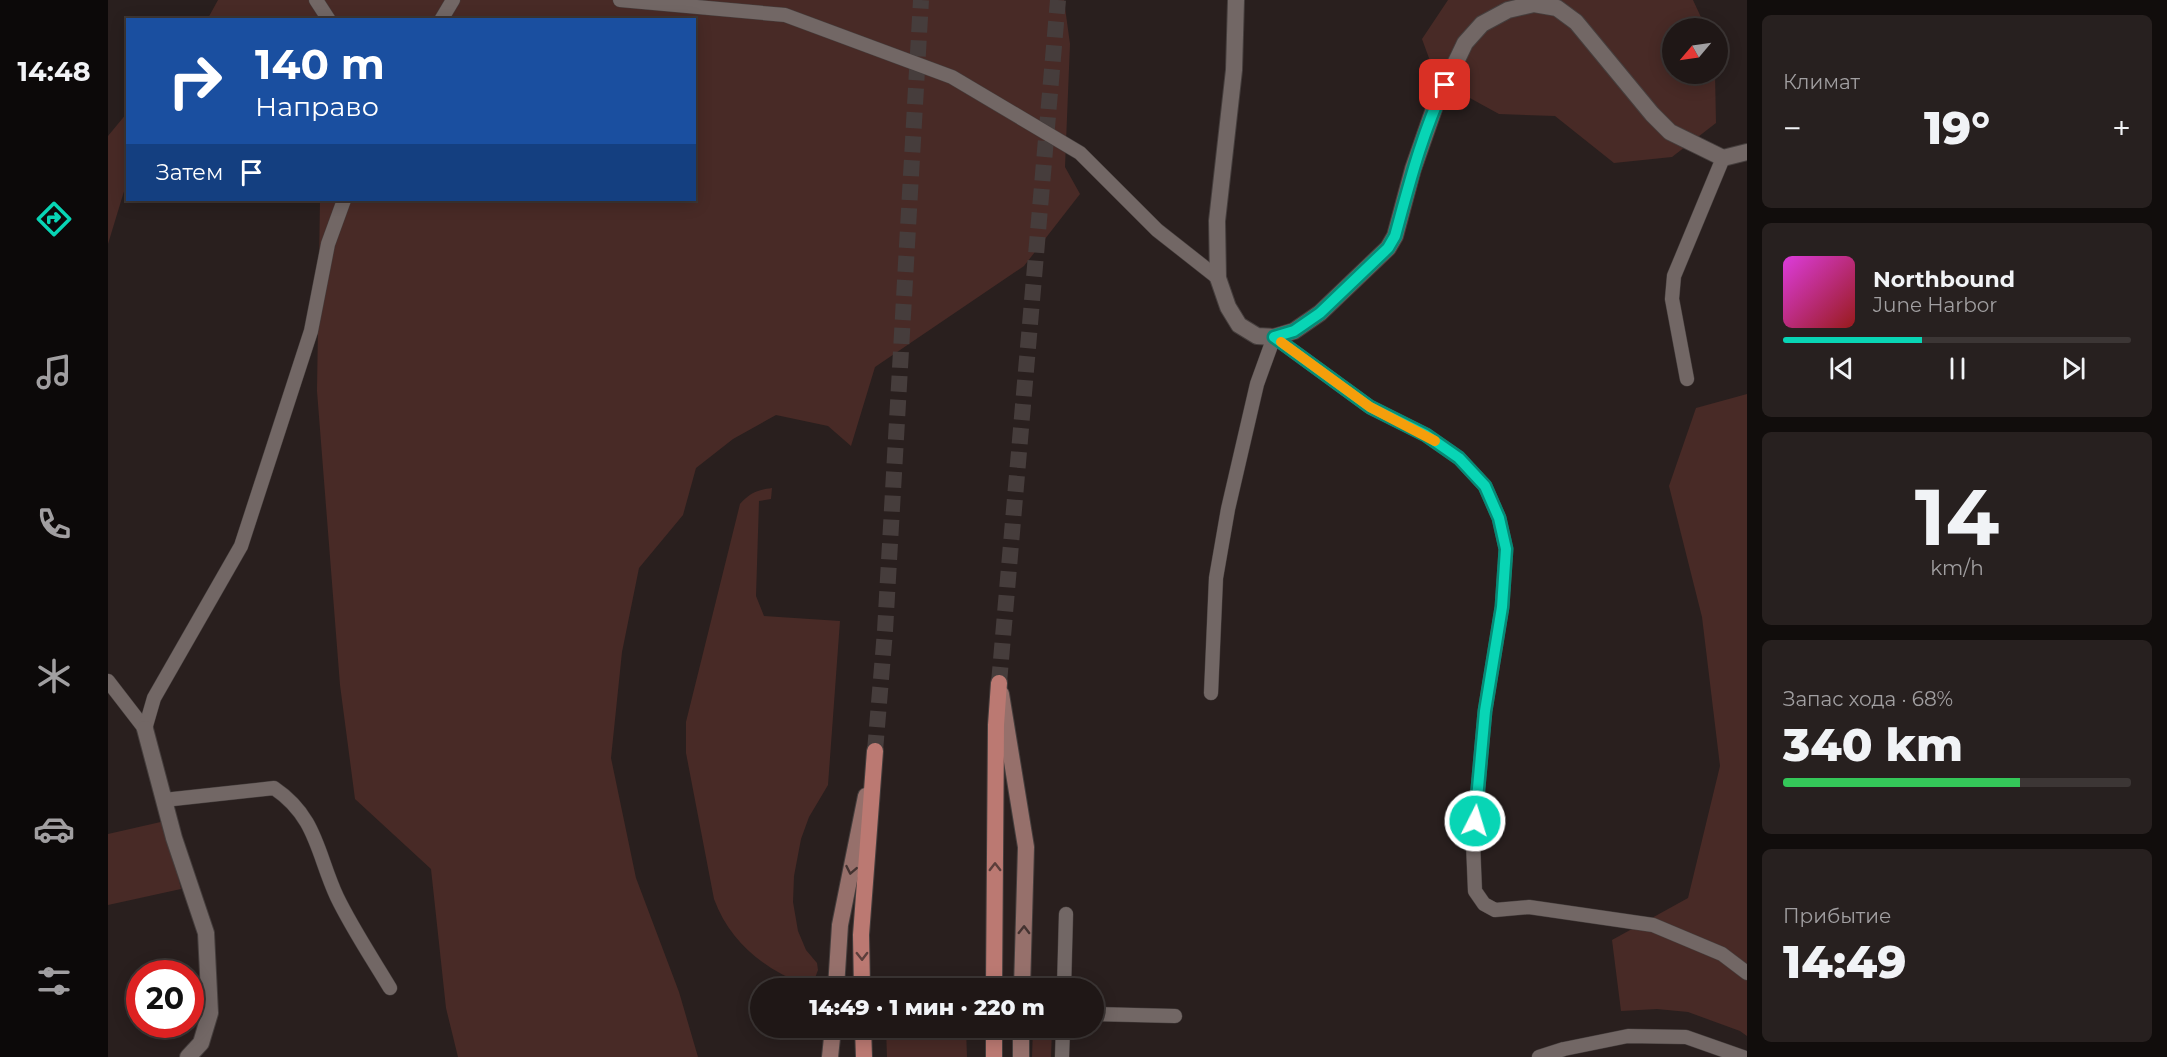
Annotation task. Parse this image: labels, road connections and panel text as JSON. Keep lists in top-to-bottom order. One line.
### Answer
{"north":"bottom left","page":{"tabs":"14:48","tile":["Климат",["14","km/h"],["Запас хода · 68%","340 km"],["Прибытие","14:49"]],"turn":["140 m","Направо"],"heat":["−","19°","+"],"then":"Затем","song":["Northbound","June Harbor"],"limit":"20","trip":"14:49 · 1 мин · 220 m"}}
